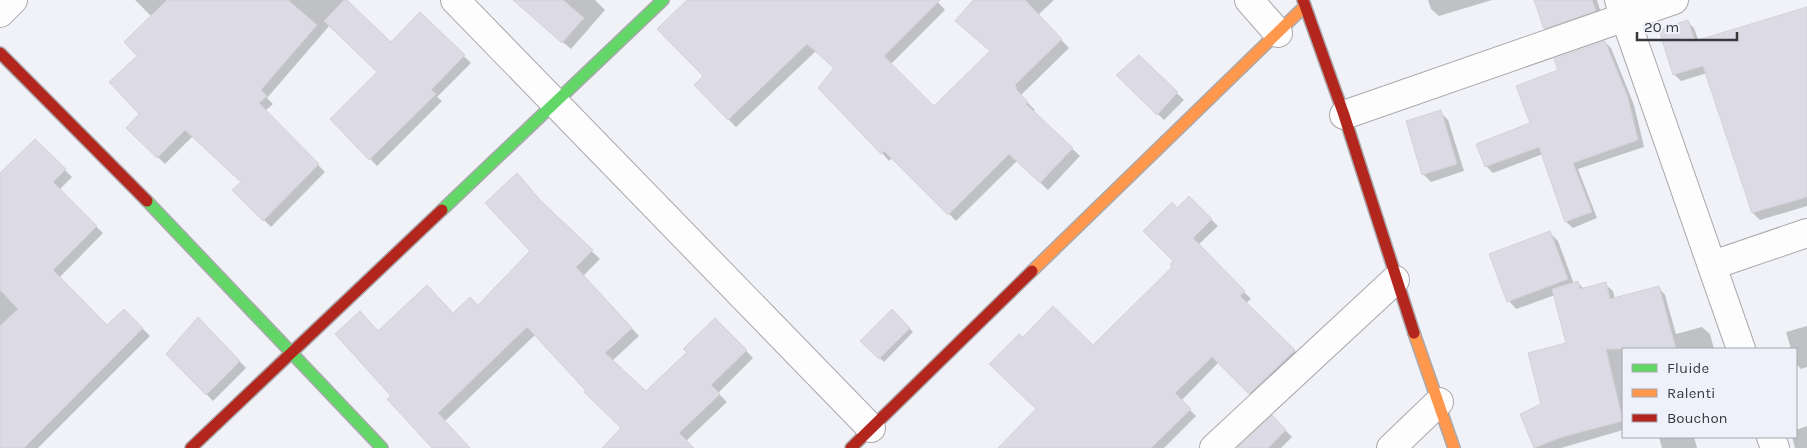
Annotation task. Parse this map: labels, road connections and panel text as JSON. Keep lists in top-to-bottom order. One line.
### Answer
{"legend":["Fluide","Ralenti","Bouchon"],"scale_bar":"20 m"}
